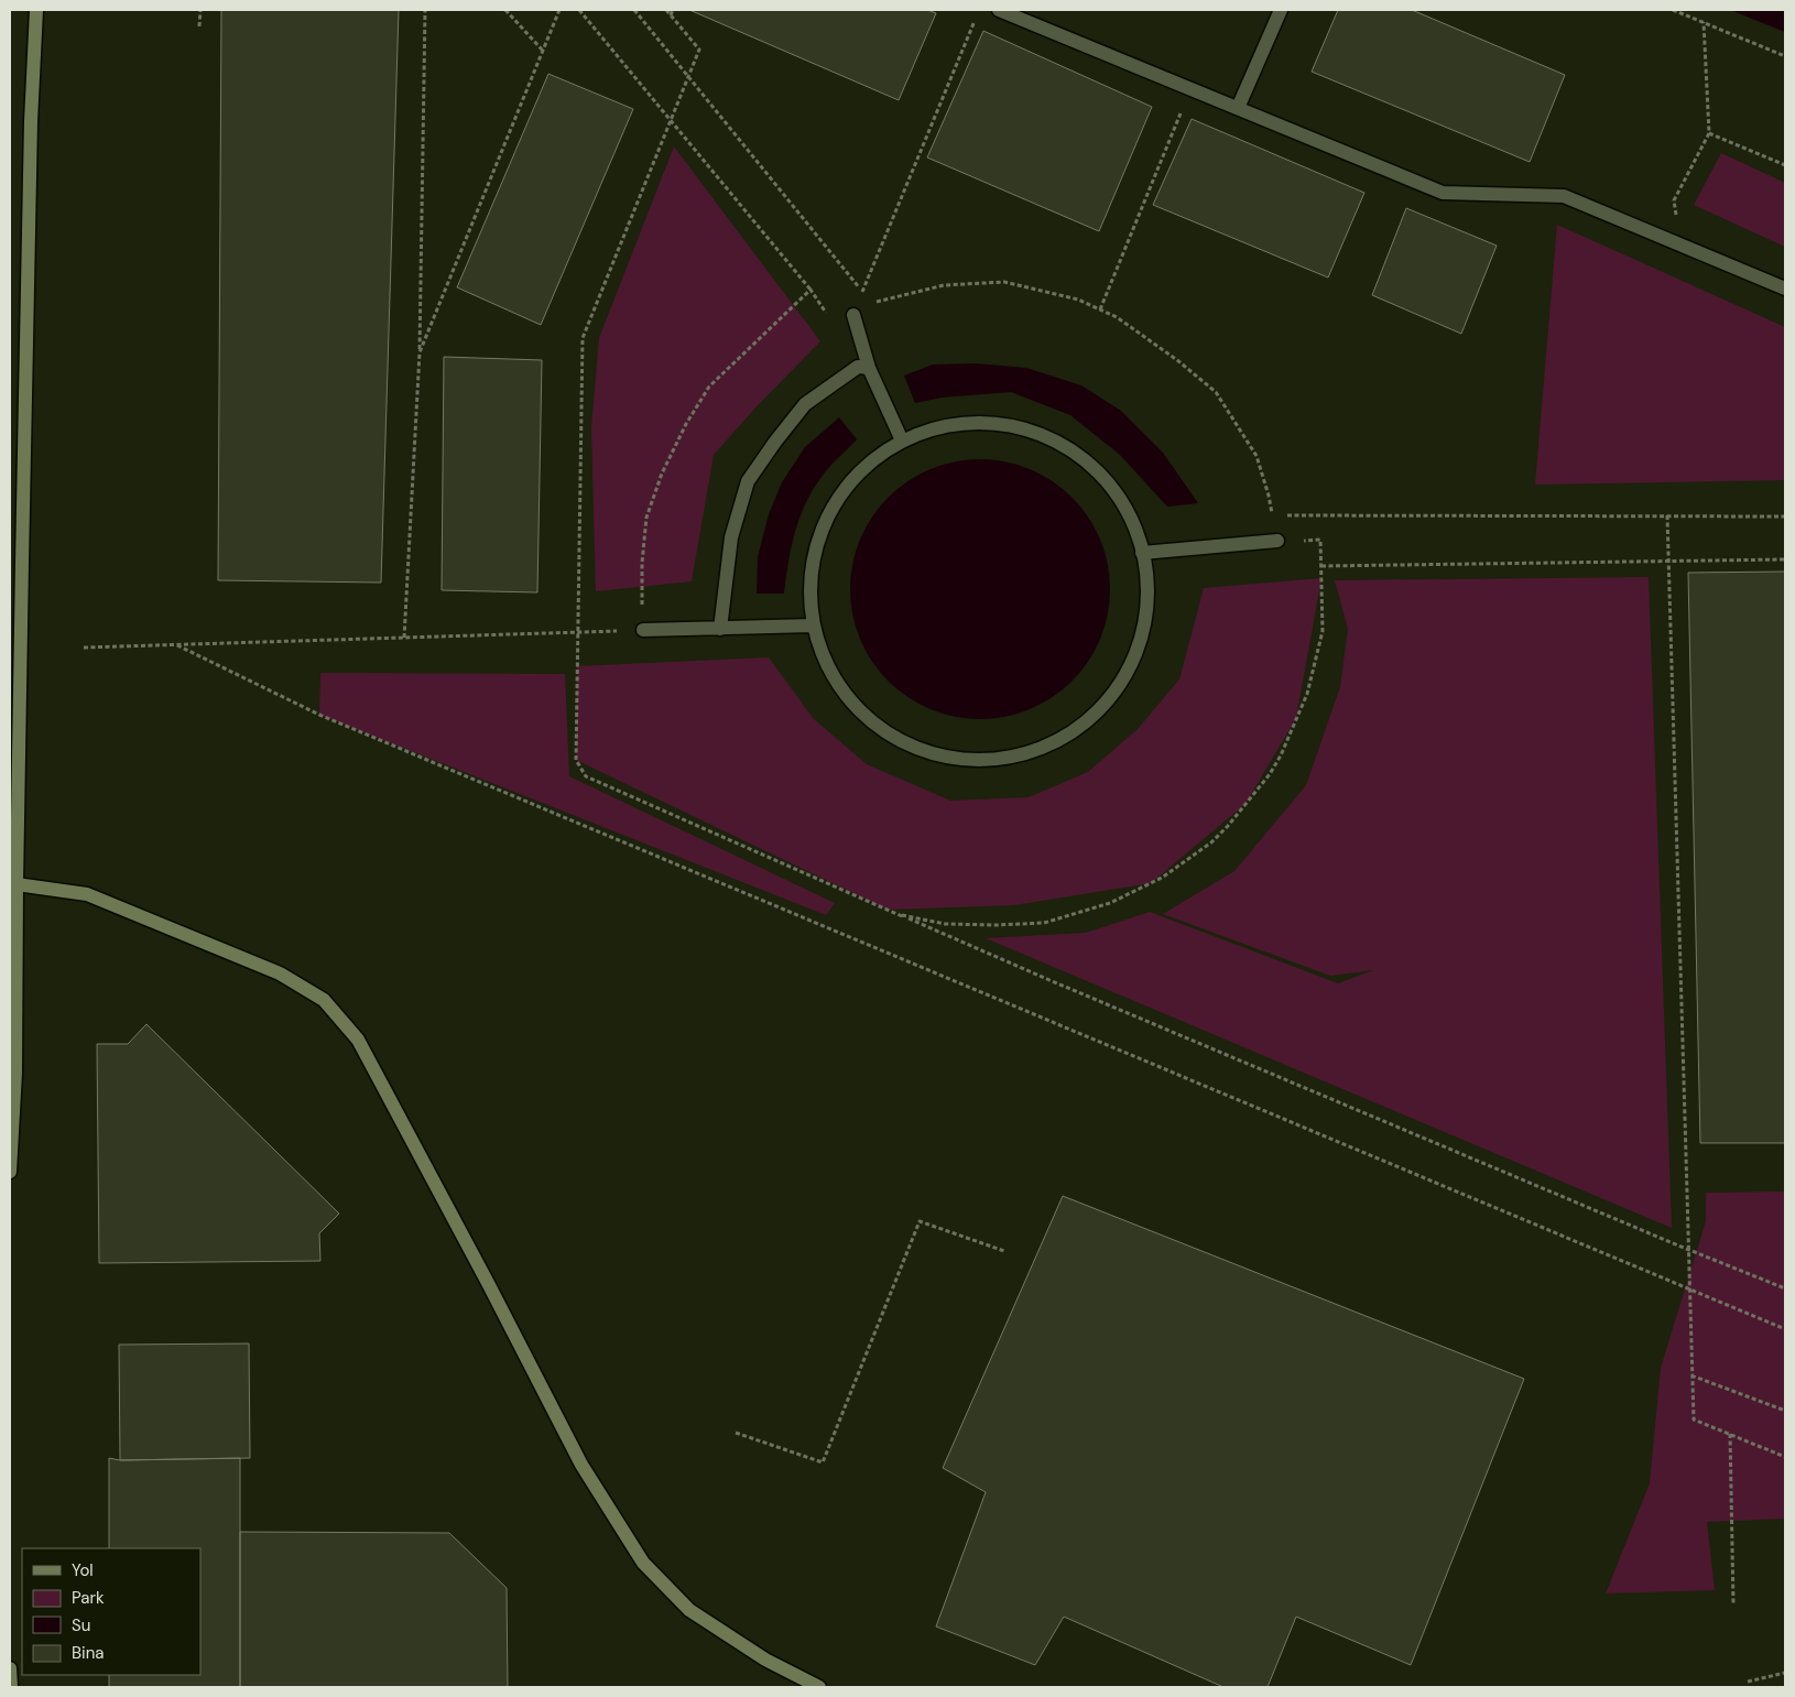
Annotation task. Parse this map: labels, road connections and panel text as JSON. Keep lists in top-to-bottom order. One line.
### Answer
{"legend":["Yol","Park","Su","Bina"]}
